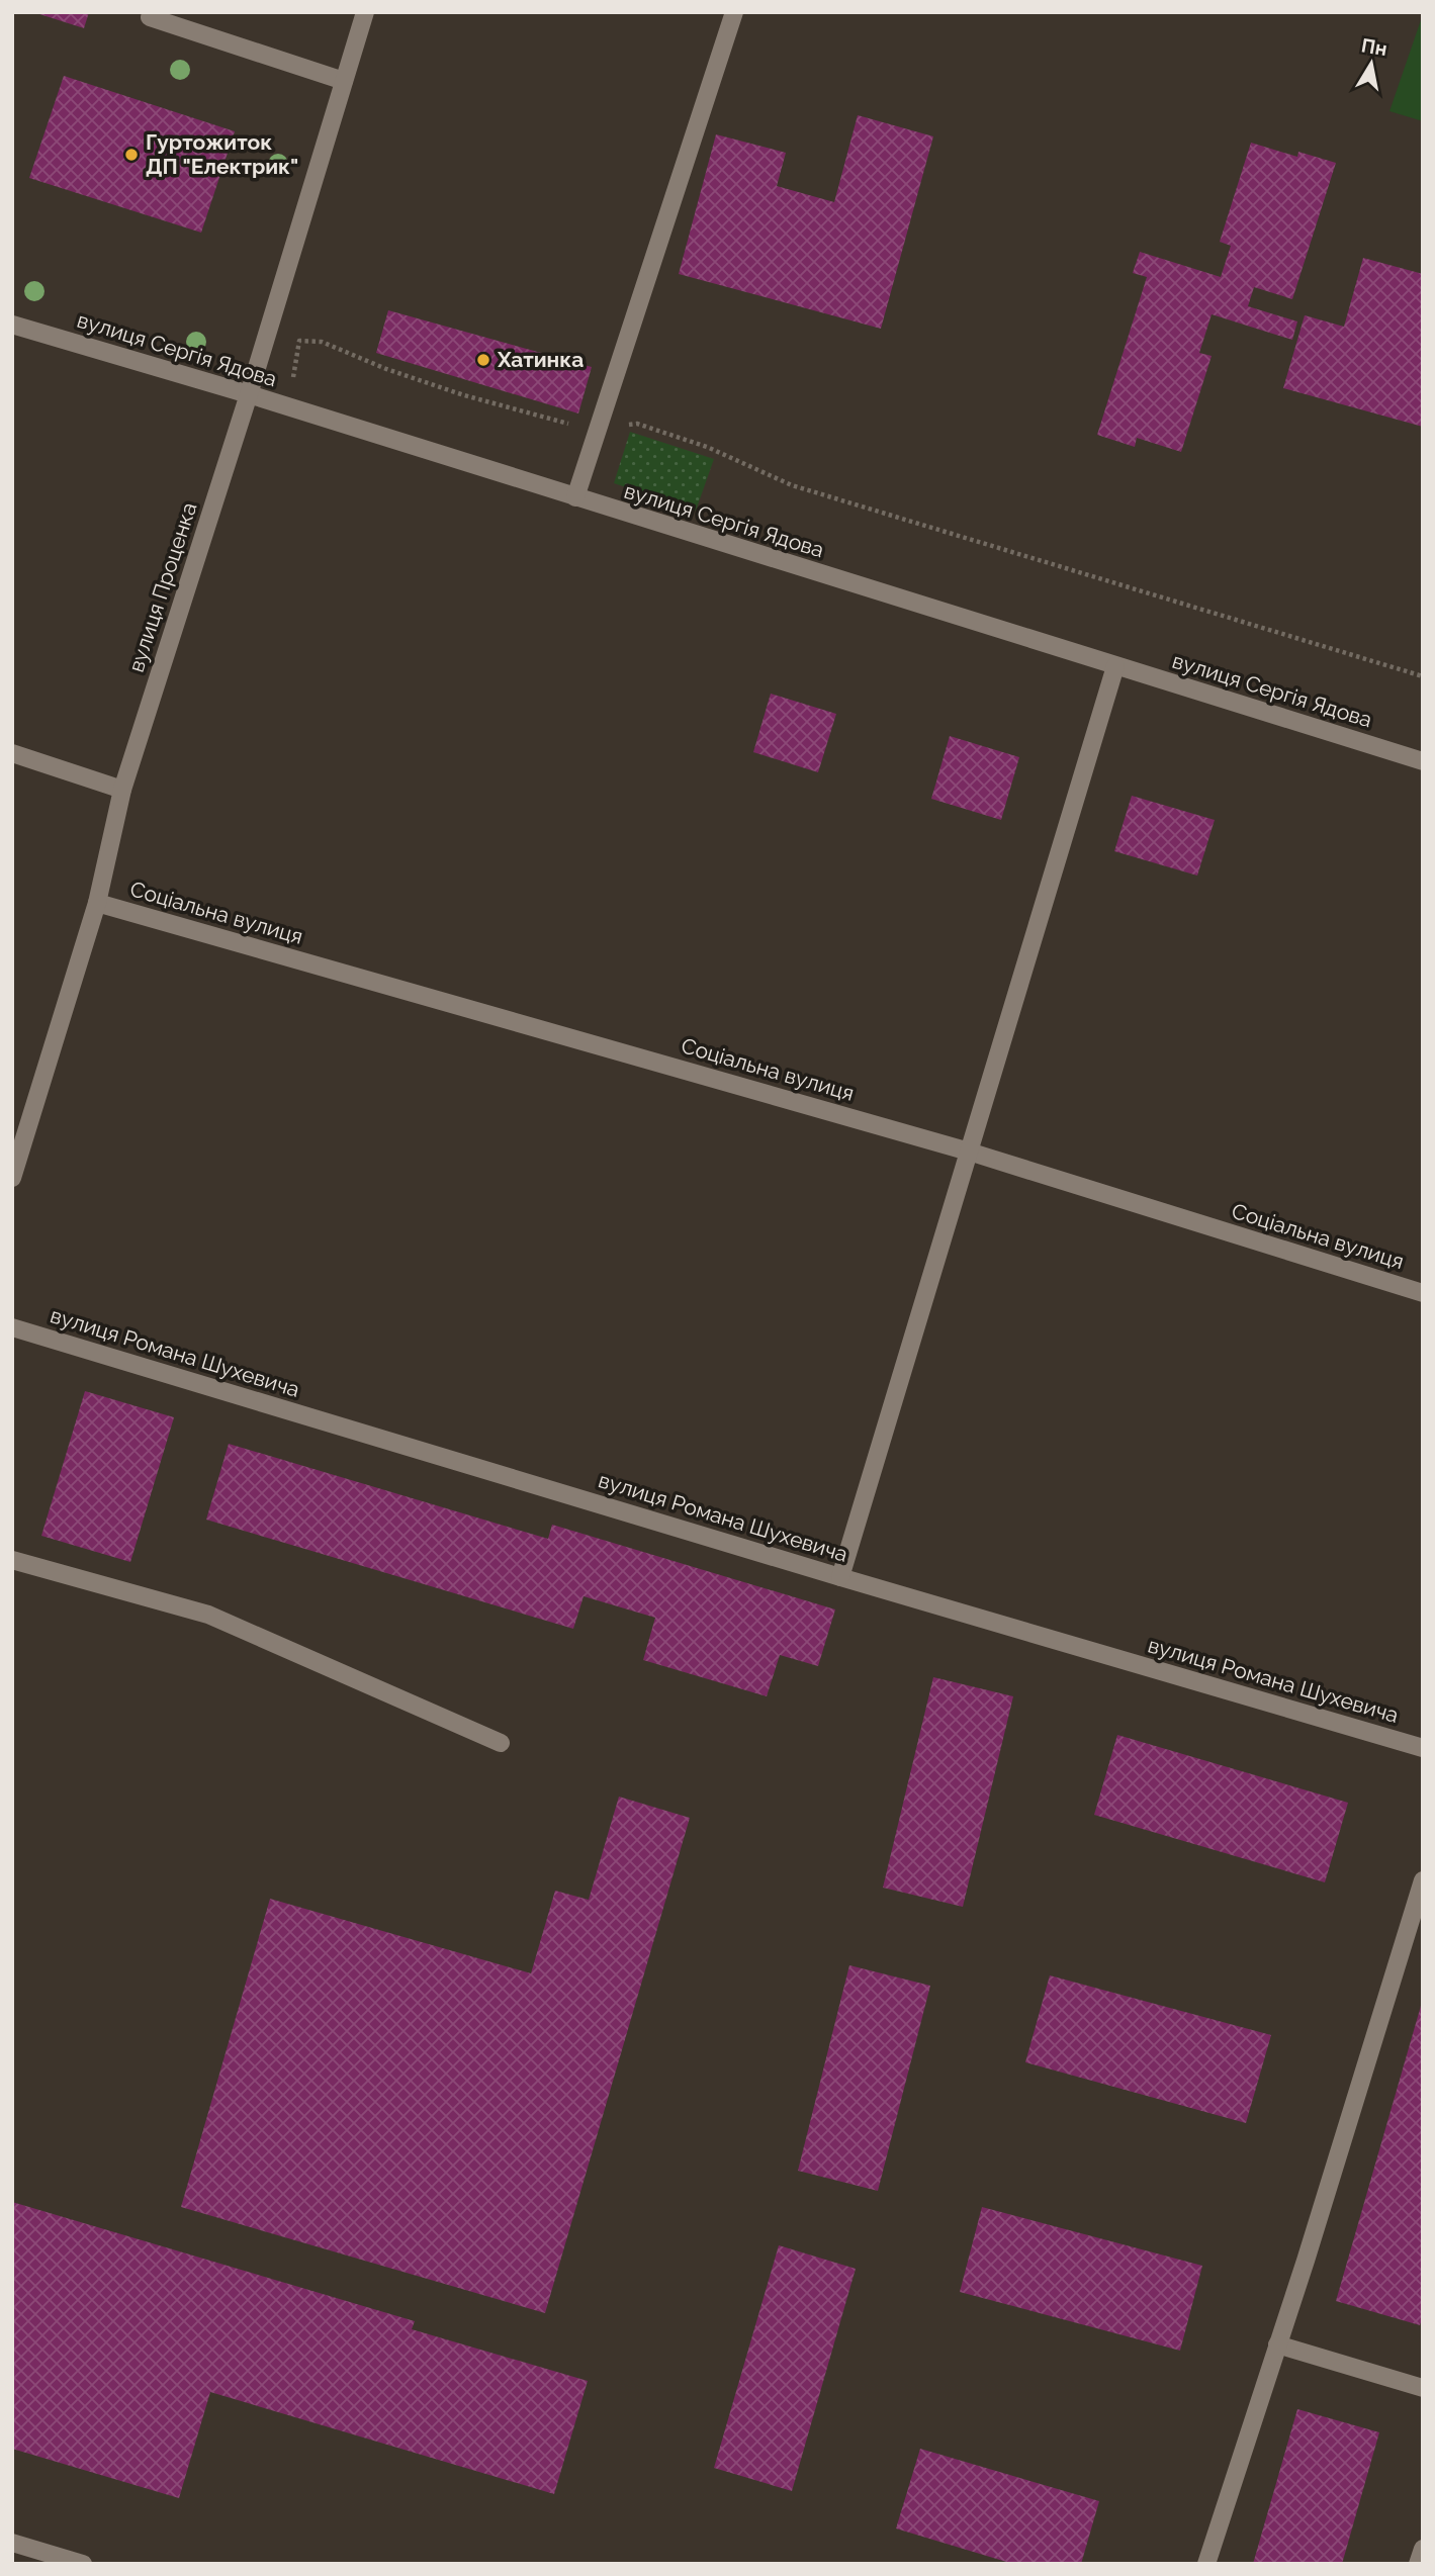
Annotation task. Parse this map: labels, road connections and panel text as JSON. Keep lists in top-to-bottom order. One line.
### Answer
{"streets":{"street":["вулиця Сергія Ядова","вулиця Проценка","Соціальна вулиця","вулиця Романа Шухевича"]},"crossings":[["вулиця Сергія Ядова","вулиця Проценка"],["вулиця Проценка","Соціальна вулиця"]],"places":["Гуртожиток ДП \"Електрик\"","Хатинка"],"north":"top"}
